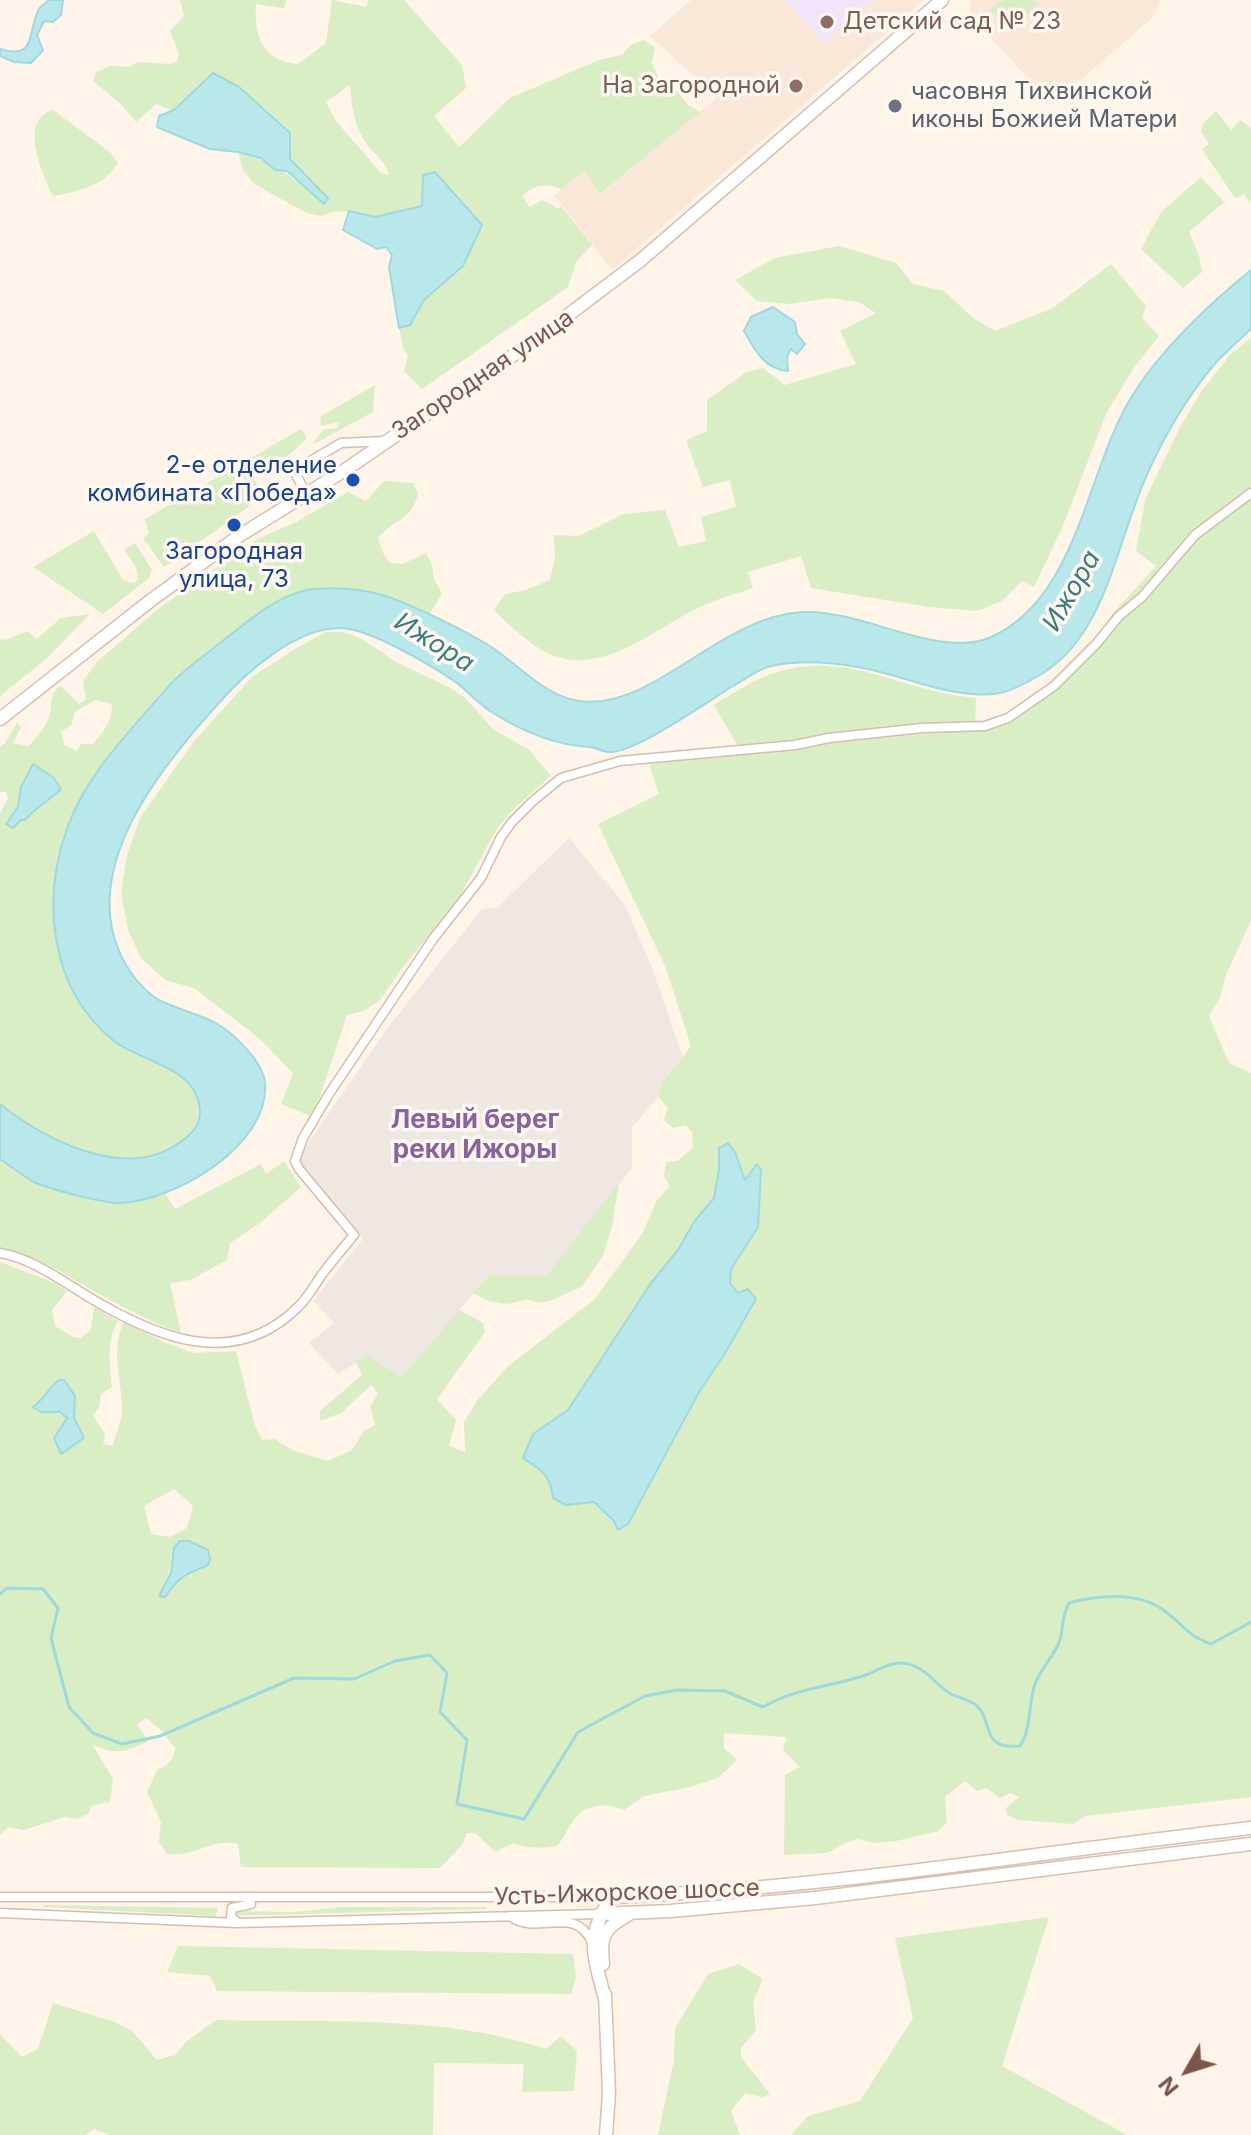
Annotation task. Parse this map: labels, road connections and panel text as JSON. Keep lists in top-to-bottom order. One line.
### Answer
{"streets":{"street":["Загородная улица","Усть-Ижорское шоссе"]},"districts":["Левый берег реки Ижоры"],"water":["Ижора"],"places":["Детский сад № 23","На Загородной","часовня Тихвинской иконы Божией Матери","2-е отделение комбината «Победа»","Загородная улица, 73"],"north":"bottom left"}
